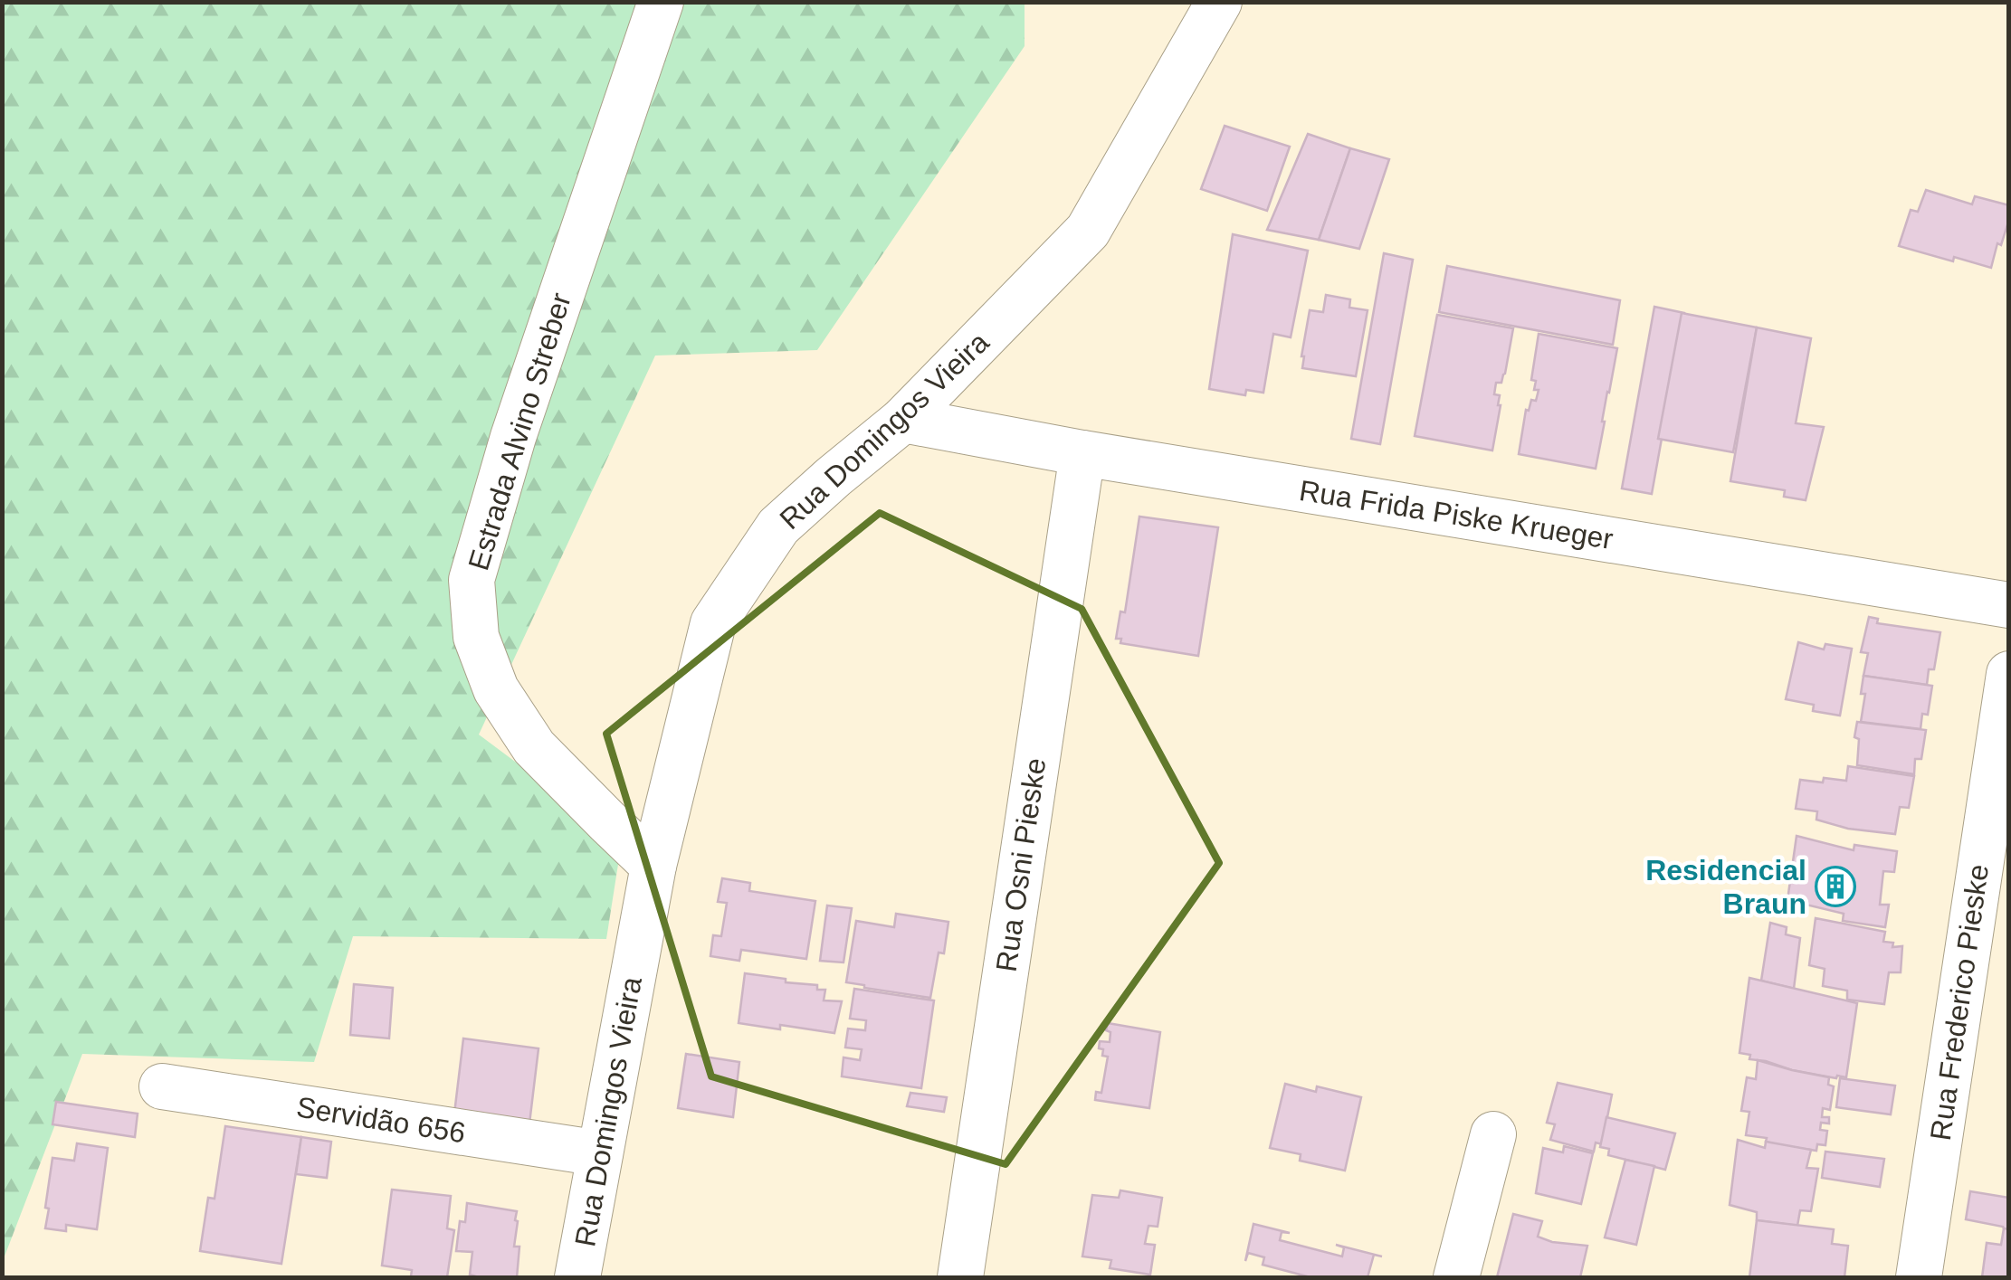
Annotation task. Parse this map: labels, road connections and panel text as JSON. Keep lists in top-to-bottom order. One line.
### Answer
{"streets":{"street":["Rua Domingos Vieira","Estrada Alvino Streber","Rua Frida Piske Krueger","Rua Osni Pieske","Rua Frederico Pieske","Servidão 656"]},"crossings":[["Rua Domingos Vieira","Estrada Alvino Streber"],["Rua Domingos Vieira","Rua Frida Piske Krueger"],["Rua Domingos Vieira","Servidão 656"],["Rua Frida Piske Krueger","Rua Osni Pieske"]],"places":{"building":["Residencial Braun"]}}
